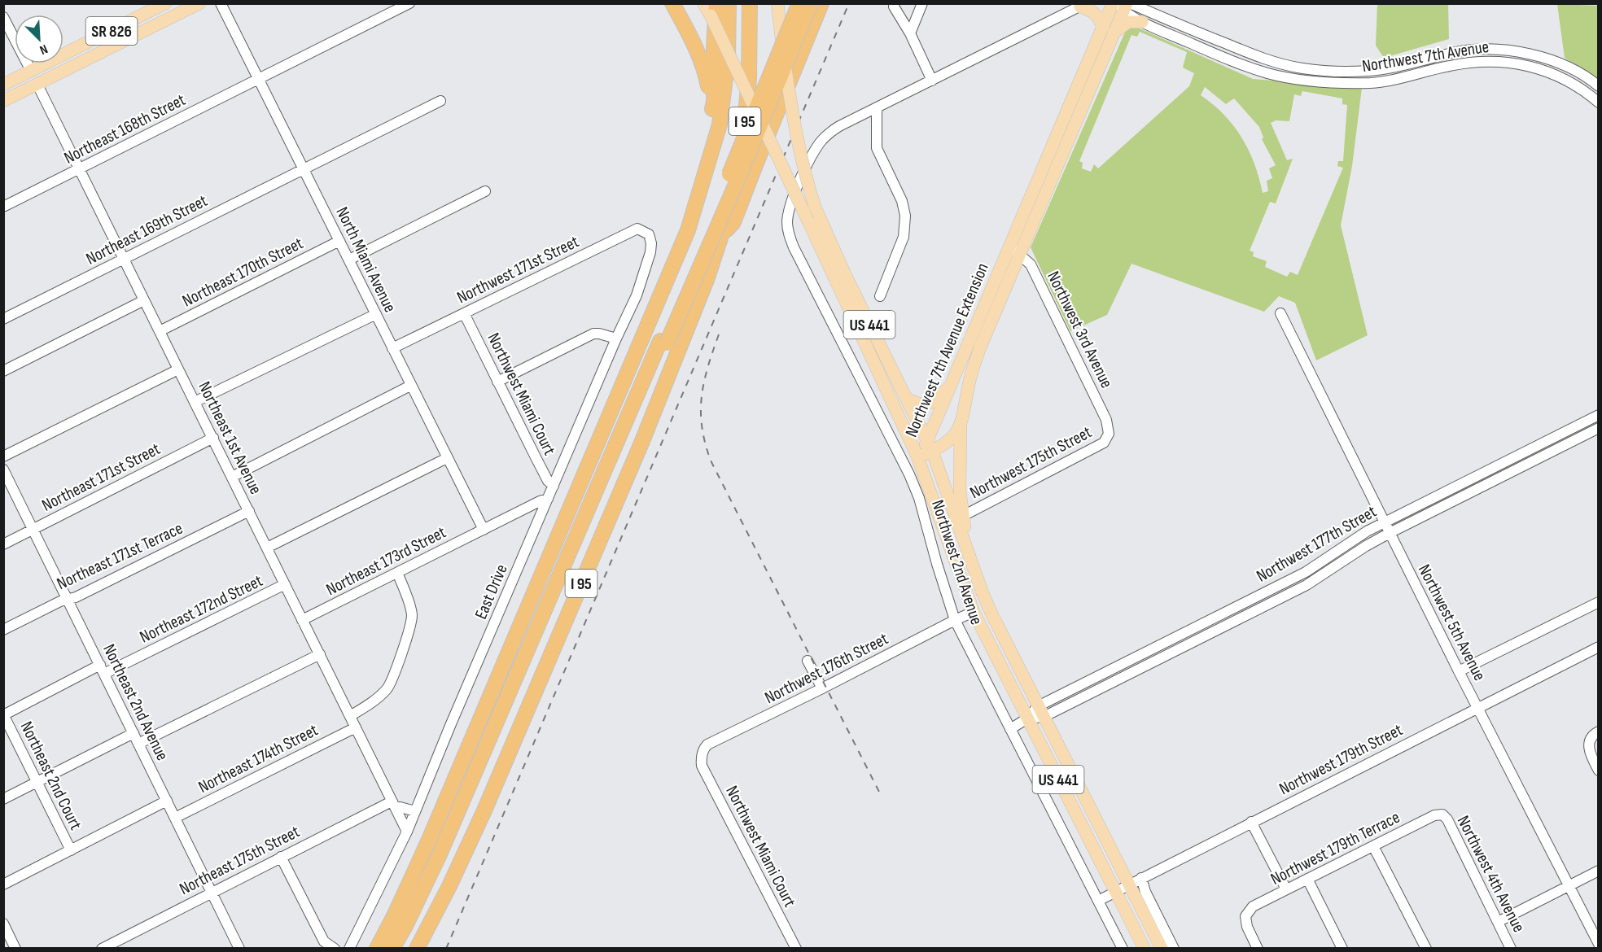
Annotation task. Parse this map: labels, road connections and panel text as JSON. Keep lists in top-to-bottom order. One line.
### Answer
{"streets":{"highway":["I 95"],"main road":["SR 826","US 441","Northwest 7th Avenue Extension","Northwest 2nd Avenue"],"street":["Northwest 7th Avenue","Northeast 168th Street","Northeast 169th Street","North Miami Avenue","Northwest 171st Street","Northeast 170th Street","Northwest 3rd Avenue","Northwest Miami Court","Northeast 1st Avenue","Northwest 175th Street","Northeast 171st Street","Northwest 177th Street","Northeast 171st Terrace","Northeast 173rd Street","East Drive","Northeast 172nd Street","Northwest 5th Avenue","Northwest 176th Street","Northeast 2nd Avenue","Northeast 174th Street","Northwest 179th Street","Northeast 2nd Court","Northwest 179th Terrace","Northeast 175th Street","Northwest 4th Avenue"]},"crossings":[["SR 826","Northeast 1st Avenue"],["Northwest 7th Avenue","Northwest 7th Avenue Extension"],["Northeast 168th Street","North Miami Avenue"],["Northeast 168th Street","Northeast 1st Avenue"],["Northeast 169th Street","North Miami Avenue"],["Northeast 169th Street","Northeast 1st Avenue"],["North Miami Avenue","Northwest 171st Street"],["North Miami Avenue","Northeast 170th Street"],["North Miami Avenue","Northeast 173rd Street"],["North Miami Avenue","Northeast 172nd Street"],["Northwest 171st Street","Northwest Miami Court"],["Northwest 171st Street","East Drive"],["Northeast 170th Street","Northeast 1st Avenue"],["US 441","Northwest 7th Avenue Extension"],["US 441","Northwest 2nd Avenue"],["Northwest 3rd Avenue","Northwest 7th Avenue Extension"],["Northwest 3rd Avenue","Northwest 175th Street"],["Northwest 7th Avenue Extension","Northwest 2nd Avenue"],["Northwest Miami Court","East Drive"],["Northwest Miami Court","Northwest 176th Street"],["Northeast 1st Avenue","Northeast 171st Street"],["Northeast 1st Avenue","Northeast 171st Terrace"],["Northeast 1st Avenue","Northeast 173rd Street"],["Northeast 1st Avenue","East Drive"],["Northeast 1st Avenue","Northeast 172nd Street"],["Northeast 1st Avenue","Northeast 174th Street"],["Northeast 1st Avenue","Northeast 175th Street"],["Northeast 171st Street","Northeast 2nd Avenue"],["Northwest 177th Street","Northwest 2nd Avenue"],["Northwest 177th Street","Northwest 5th Avenue"],["Northeast 171st Terrace","Northeast 2nd Avenue"],["Northeast 173rd Street","East Drive"],["Northwest 2nd Avenue","Northwest 176th Street"],["Northwest 2nd Avenue","Northwest 179th Street"],["Northeast 172nd Street","Northeast 2nd Avenue"],["Northeast 172nd Street","Northeast 2nd Court"],["Northwest 5th Avenue","Northwest 179th Street"],["Northeast 2nd Avenue","Northeast 174th Street"],["Northeast 2nd Avenue","Northeast 175th Street"],["Northwest 179th Terrace","Northwest 4th Avenue"]],"north":"bottom right"}
